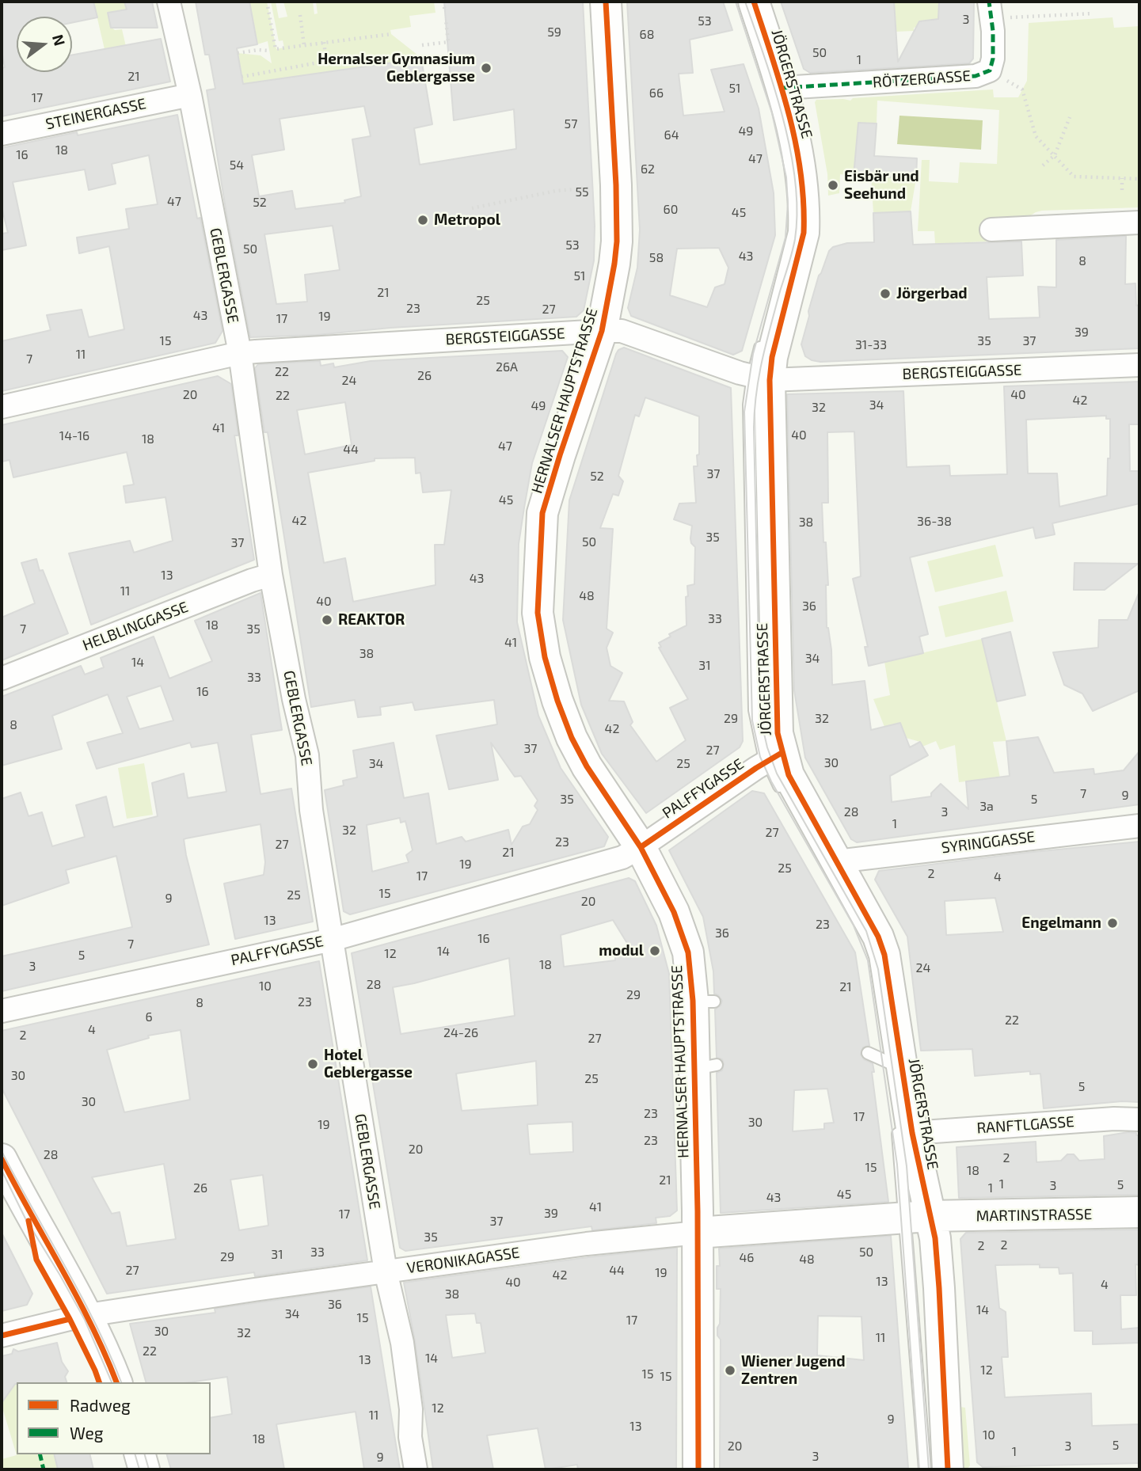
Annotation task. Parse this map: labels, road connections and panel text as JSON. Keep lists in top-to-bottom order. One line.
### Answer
{"streets":{"main road":["JÖRGERSTRASSE","HERNALSER HAUPTSTRASSE","MARTINSTRASSE","VERONIKAGASSE"],"street":["RÖTZERGASSE","STEINERGASSE","GEBLERGASSE","BERGSTEIGGASSE","HELBLINGGASSE","PALFFYGASSE","SYRINGGASSE","RANFTLGASSE"]},"crossings":[["RÖTZERGASSE","JÖRGERSTRASSE"],["JÖRGERSTRASSE","BERGSTEIGGASSE"],["JÖRGERSTRASSE","PALFFYGASSE"],["JÖRGERSTRASSE","SYRINGGASSE"],["JÖRGERSTRASSE","RANFTLGASSE"],["JÖRGERSTRASSE","MARTINSTRASSE"],["JÖRGERSTRASSE","VERONIKAGASSE"],["STEINERGASSE","GEBLERGASSE"],["GEBLERGASSE","BERGSTEIGGASSE"],["GEBLERGASSE","HELBLINGGASSE"],["GEBLERGASSE","PALFFYGASSE"],["GEBLERGASSE","VERONIKAGASSE"],["BERGSTEIGGASSE","HERNALSER HAUPTSTRASSE"],["HERNALSER HAUPTSTRASSE","PALFFYGASSE"],["HERNALSER HAUPTSTRASSE","VERONIKAGASSE"],["MARTINSTRASSE","VERONIKAGASSE"]],"places":["Hernalser Gymnasium Geblergasse","Eisbär und Seehund","Metropol","Jörgerbad","REAKTOR","Engelmann","modul","Hotel Geblergasse","Wiener Jugend Zentren"],"house_numbers":["3","53","59","68","50","1","21","51","66","17","57","49","64","18","16","47","54","62","55","47","52","60","45","53","50","43","58","8","51","21","25","23","27","43","19","17","39","15","35","37","31-33","11","7","26A","22","26","24","20","40","22","42","34","49","32","41","40","14-16","18","47","44","37","52","45","42","36-38","38","35","50","37","13","43","11","48","40","36","33","18","7","35","41","38","34","14","31","33","16","29","32","8","42","37","27","30","34","25","7","9","35","5","3a","28","3","1","32","27","23","27","21","19","25","2","17","4","15","25","9","20","13","23","36","16","7","14","12","5","18","3","24","28","10","21","29","23","8","6","22","4","24-26","2","27","30","25","5","30","23","17","30","19","23","20","28","2","15","18","21","1","5","3","26","1","45","43","41","39","17","37","35","2","2","33","50","31","29","46","48","27","44","19","42","13","40","4","38","36","14","34","15","17","30","32","11","22","14","13","12","15","15","12","11","9","13","10","18","5","20","3","1","3","9"],"legend":["Radweg","Weg"],"north":"right"}
